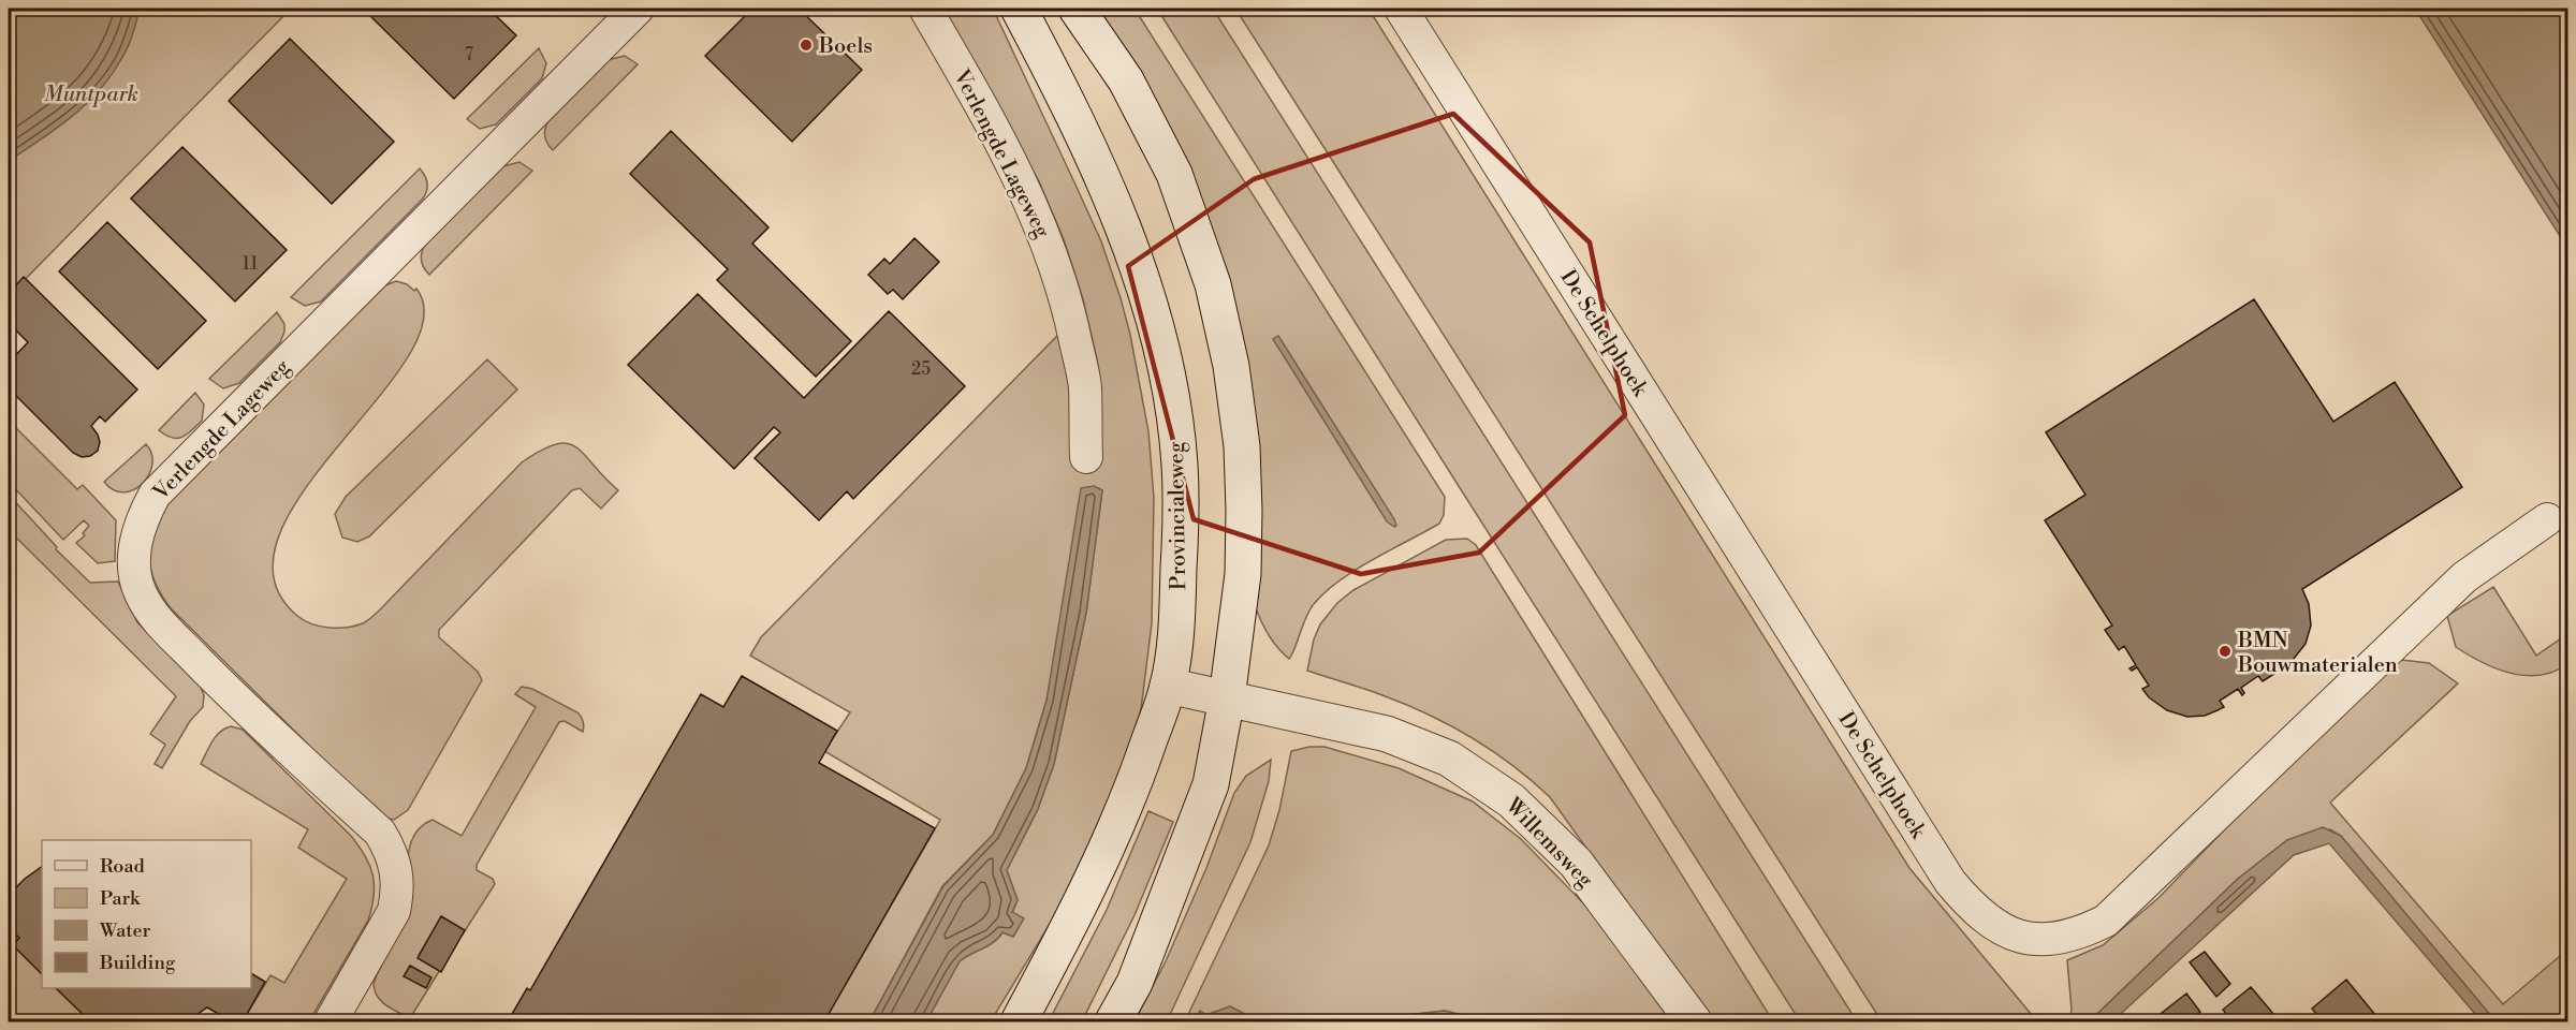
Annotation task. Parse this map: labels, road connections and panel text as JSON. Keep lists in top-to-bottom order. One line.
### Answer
{"streets":{"main road":["Provincialeweg","Willemsweg"],"street":["Verlengde Lageweg","De Schelphoek"]},"crossings":[["Provincialeweg","Willemsweg"]],"parks":["Muntpark"],"places":["Boels","BMN Bouwmaterialen"],"house_numbers":["7","11","25"],"legend":["Road","Park","Water","Building"]}
